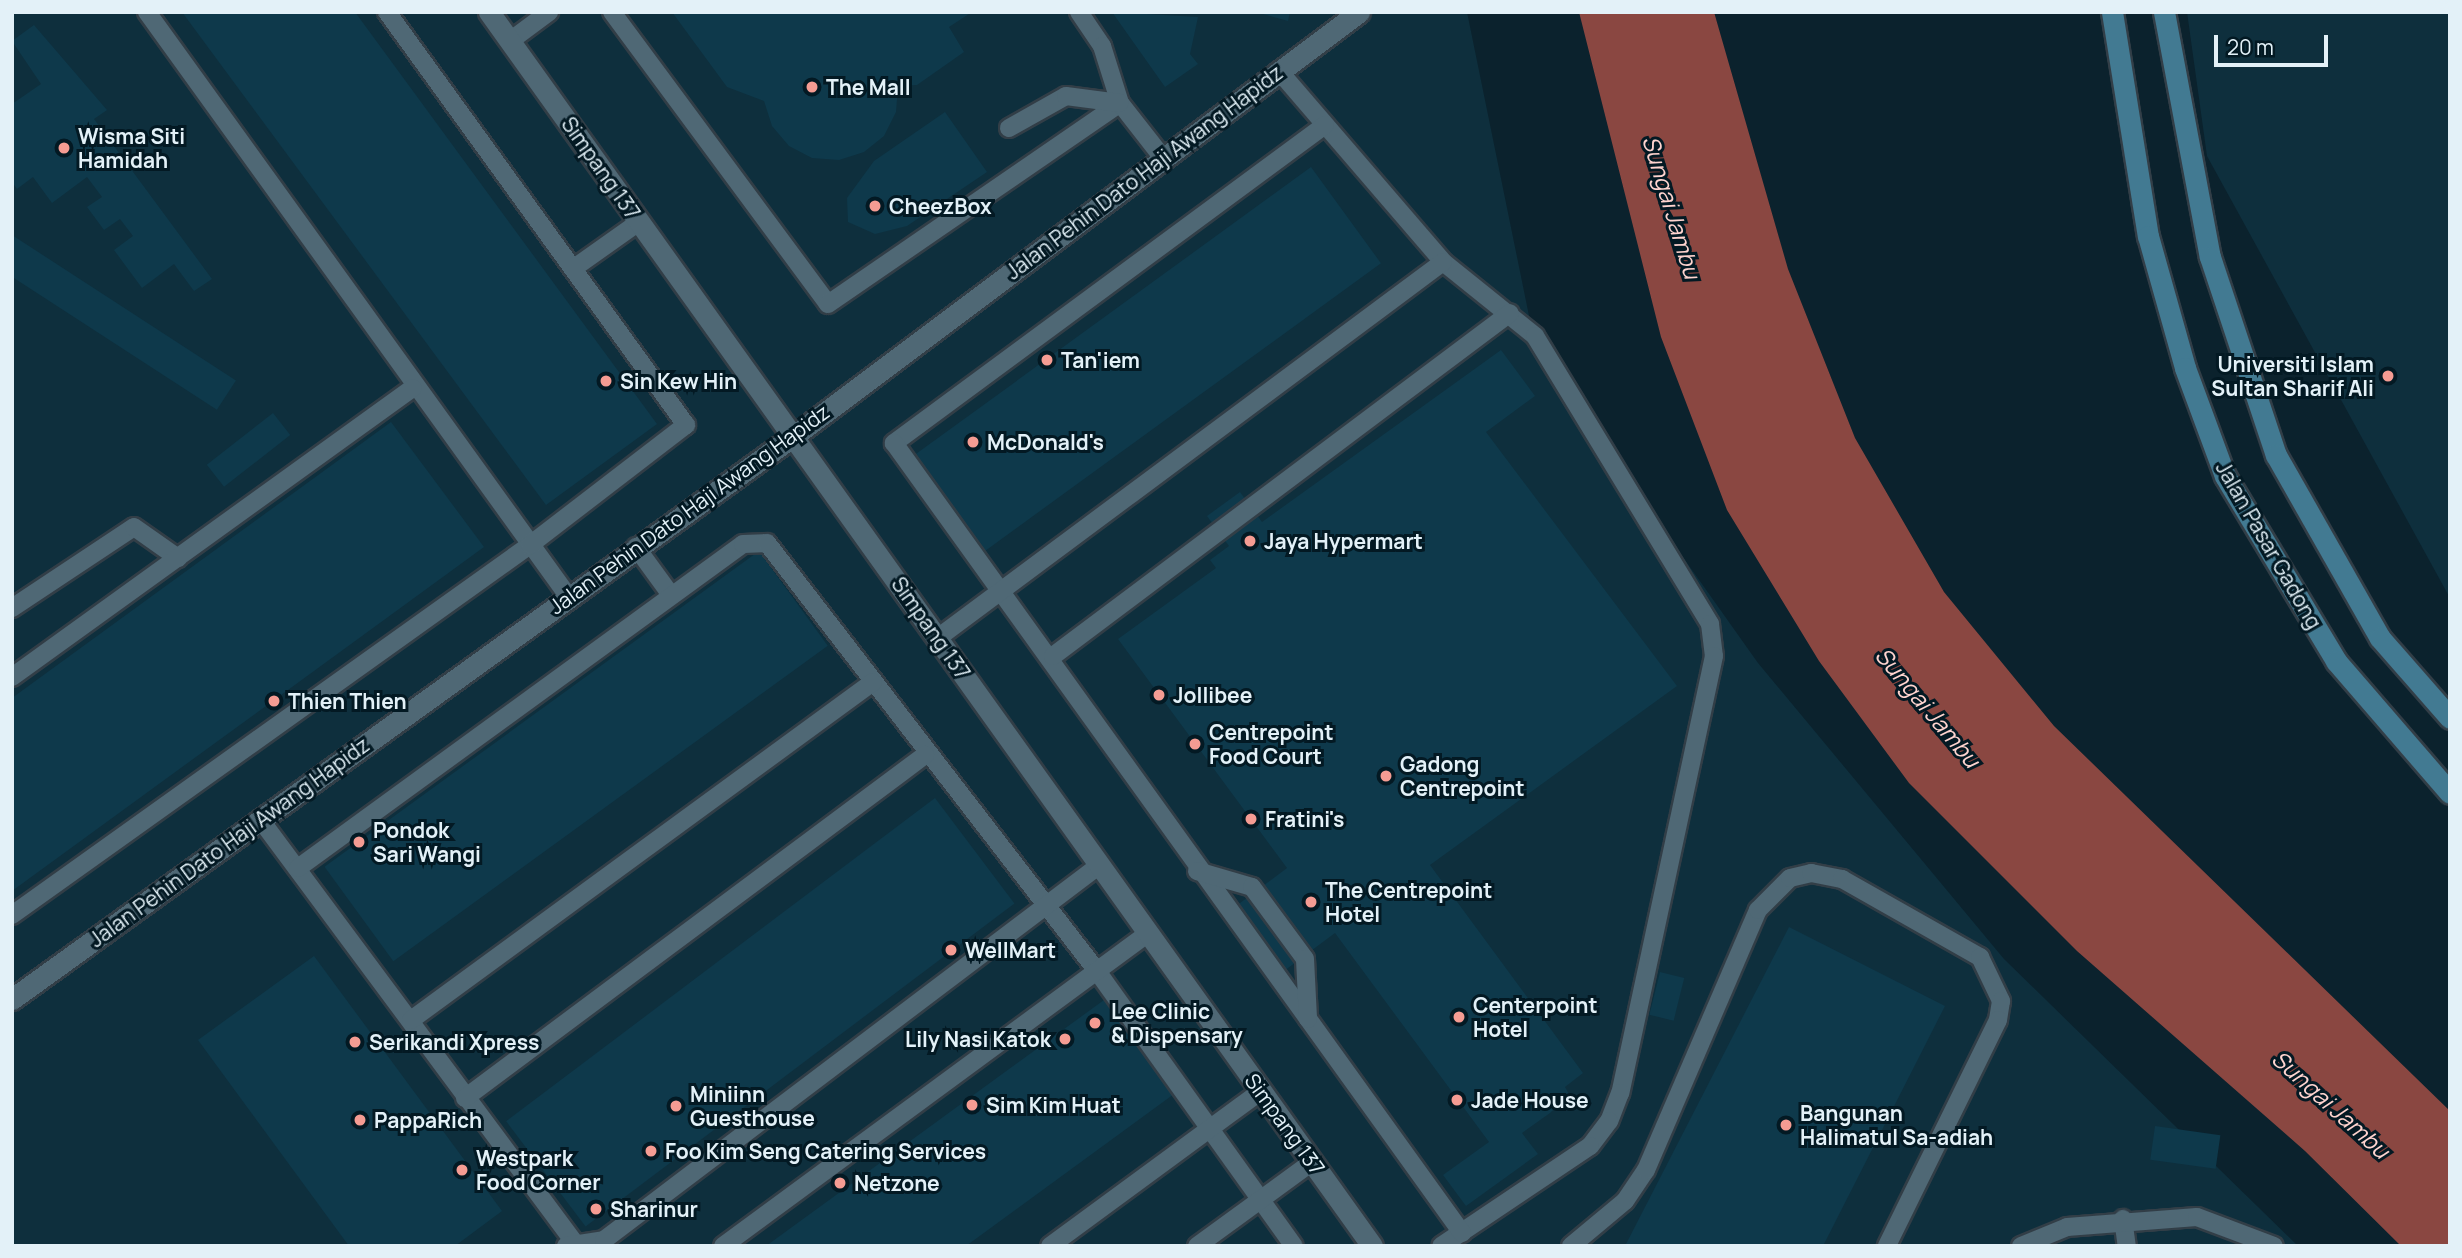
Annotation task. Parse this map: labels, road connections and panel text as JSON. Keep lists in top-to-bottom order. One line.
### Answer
{"streets":{"street":["Simpang 137","Jalan Pehin Dato Haji Awang Hapidz","Jalan Pasar Gadong"]},"crossings":[["Simpang 137","Jalan Pehin Dato Haji Awang Hapidz"]],"water":["Sungai Jambu"],"places":["The Mall","Wisma Siti Hamidah","CheezBox","Tan'iem","Universiti Islam Sultan Sharif Ali","Sin Kew Hin","McDonald's","Jaya Hypermart","Jollibee","Thien Thien","Centrepoint Food Court","Gadong Centrepoint","Fratini's","Pondok Sari Wangi","The Centrepoint Hotel","WellMart","Centerpoint Hotel","Lee Clinic & Dispensary","Lily Nasi Katok","Serikandi Xpress","Jade House","Sim Kim Huat","Miniinn Guesthouse","PappaRich","Bangunan Halimatul Sa-adiah","Foo Kim Seng Catering Services","Westpark Food Corner","Netzone","Sharinur"],"scale_bar":"20 m"}
